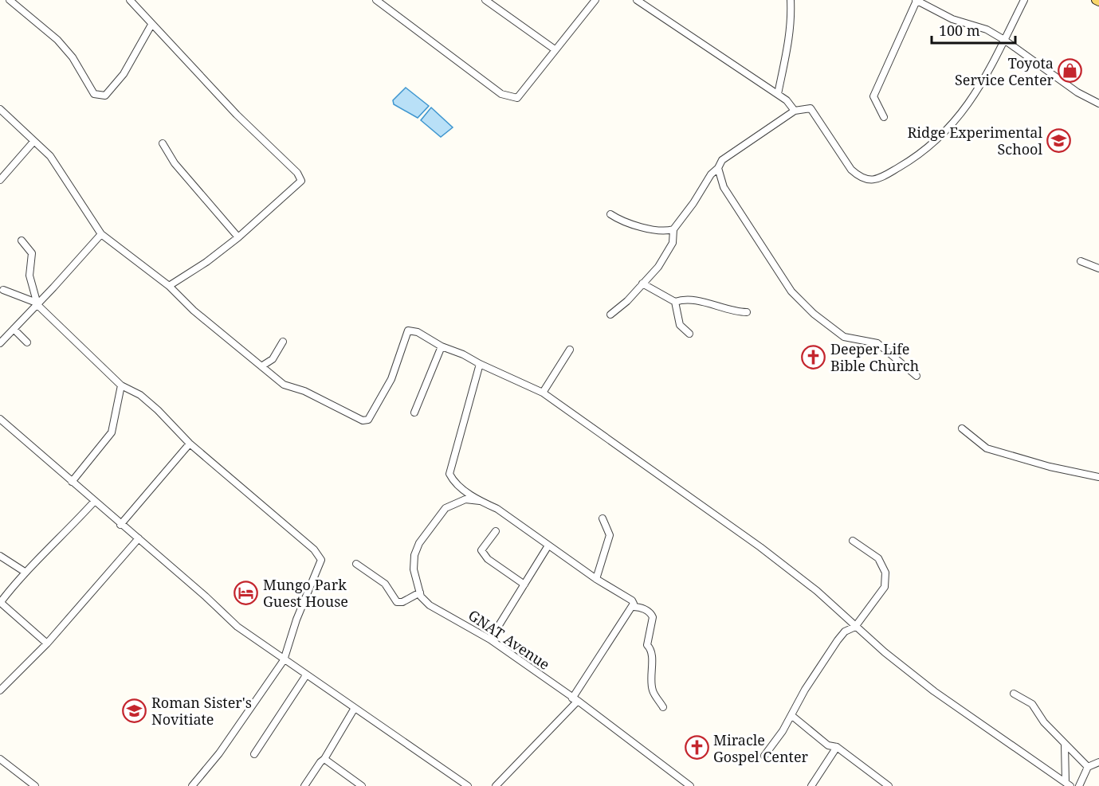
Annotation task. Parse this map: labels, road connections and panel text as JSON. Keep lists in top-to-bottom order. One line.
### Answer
{"streets":{"street":["GNAT Avenue"]},"places":{"shop":["Toyota Service Center"],"school or university":["Ridge Experimental School","Roman Sister's Novitiate"],"church":["Deeper Life Bible Church","Miracle Gospel Center"],"hotel":["Mungo Park Guest House"]},"scale_bar":"100 m"}
